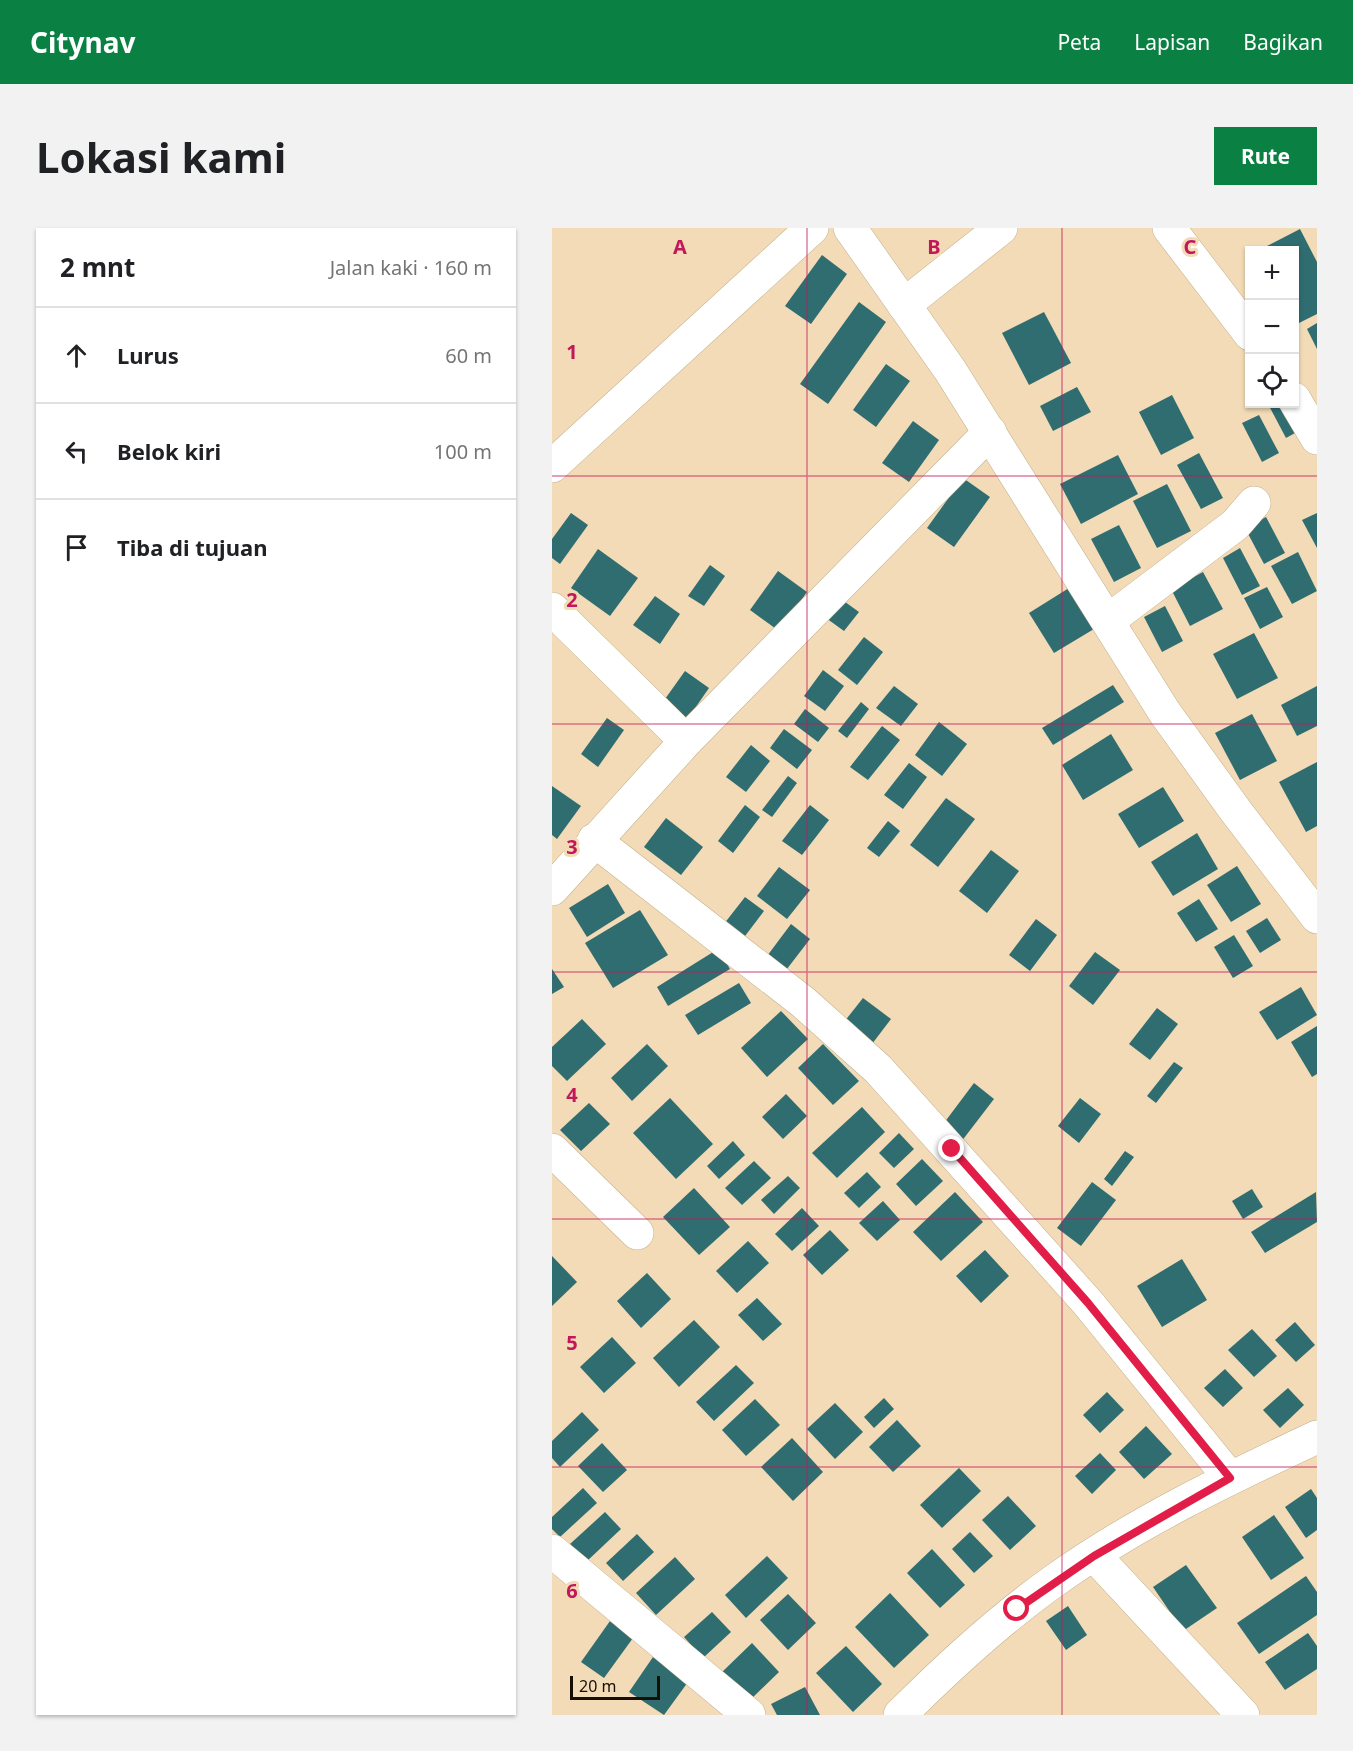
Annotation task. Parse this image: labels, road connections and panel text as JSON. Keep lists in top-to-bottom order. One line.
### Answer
{"scale_bar":"20 m","page":{"header":"Citynav","nav":["Peta","Lapisan","Bagikan"],"buttons":"Rute","title":"Lokasi kami","heading":["2 mnt","Jalan kaki · 160 m"],"map_buttons":["+","−"],"list":[["Lurus","60 m"],["Belok kiri","100 m"],"Tiba di tujuan"],"scale":"20 m"},"grid":{"columns":["A","B","C"],"rows":["1","2","3","4","5","6"]}}
